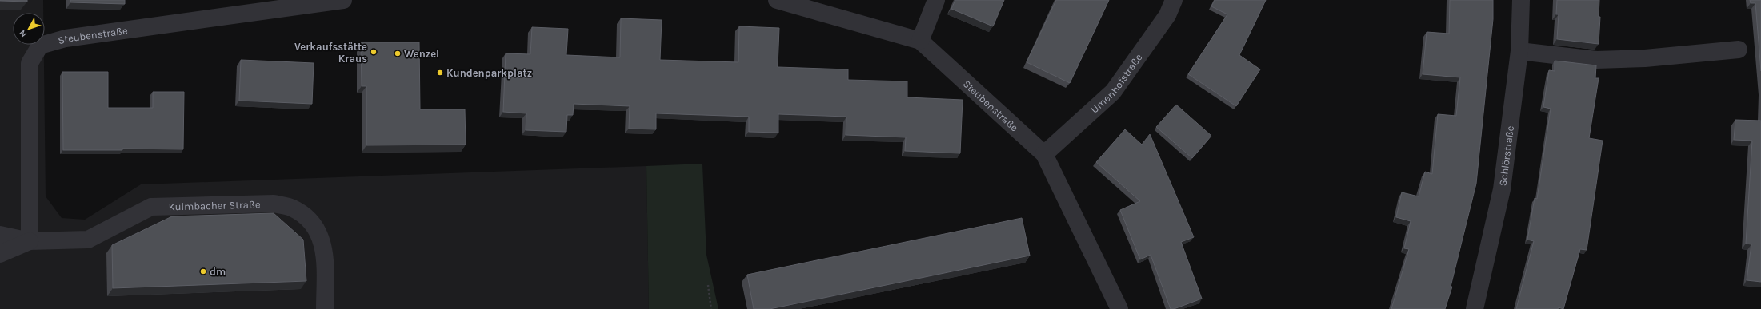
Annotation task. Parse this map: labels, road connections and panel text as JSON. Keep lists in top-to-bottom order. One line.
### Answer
{"streets":{"street":["Steubenstraße","Umenhofstraße","Schlörstraße","Kulmbacher Straße"]},"crossings":[["Steubenstraße","Umenhofstraße"],["Steubenstraße","Kulmbacher Straße"]],"places":["Verkaufsstätte Kraus","Wenzel","Kundenparkplatz","dm"],"north":"bottom left"}
